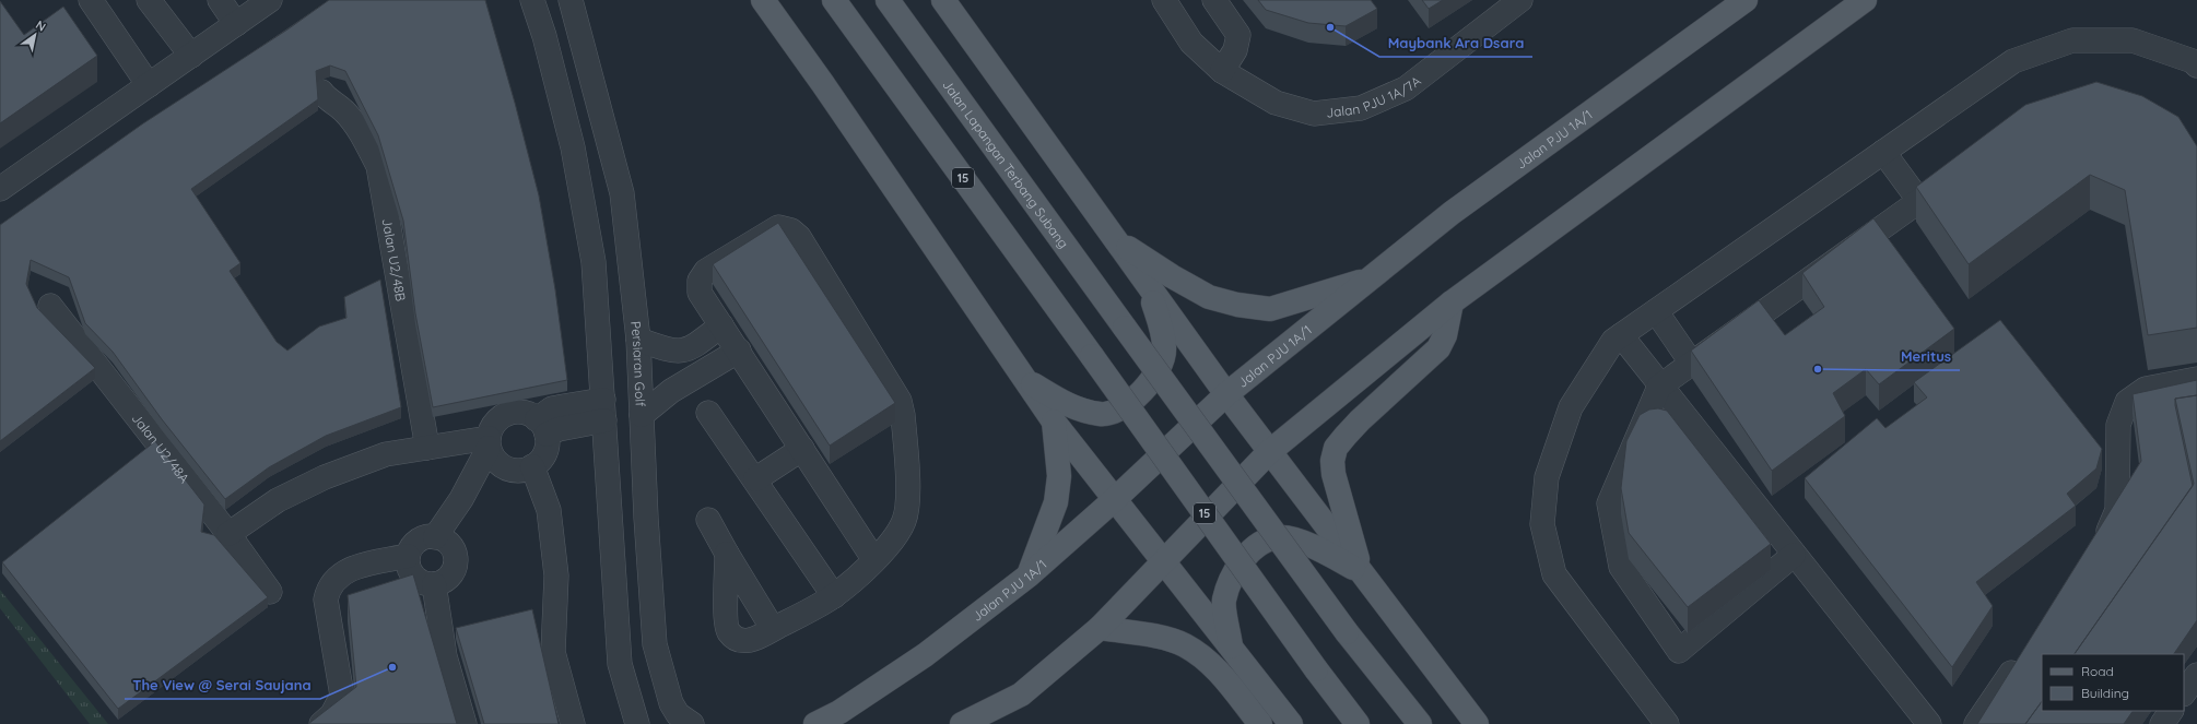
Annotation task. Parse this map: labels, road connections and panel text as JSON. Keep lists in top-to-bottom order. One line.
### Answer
{"streets":{"main road":["Jalan PJU 1A/1","Jalan Lapangan Terbang Subang","15"],"street":["Jalan PJU 1A/7A","Jalan U2/48B","Persiaran Golf","Jalan U2/48A"]},"places":["Maybank Ara Dsara","Meritus","The View @ Serai Saujana"],"legend":["Road","Building"],"north":"top right"}
